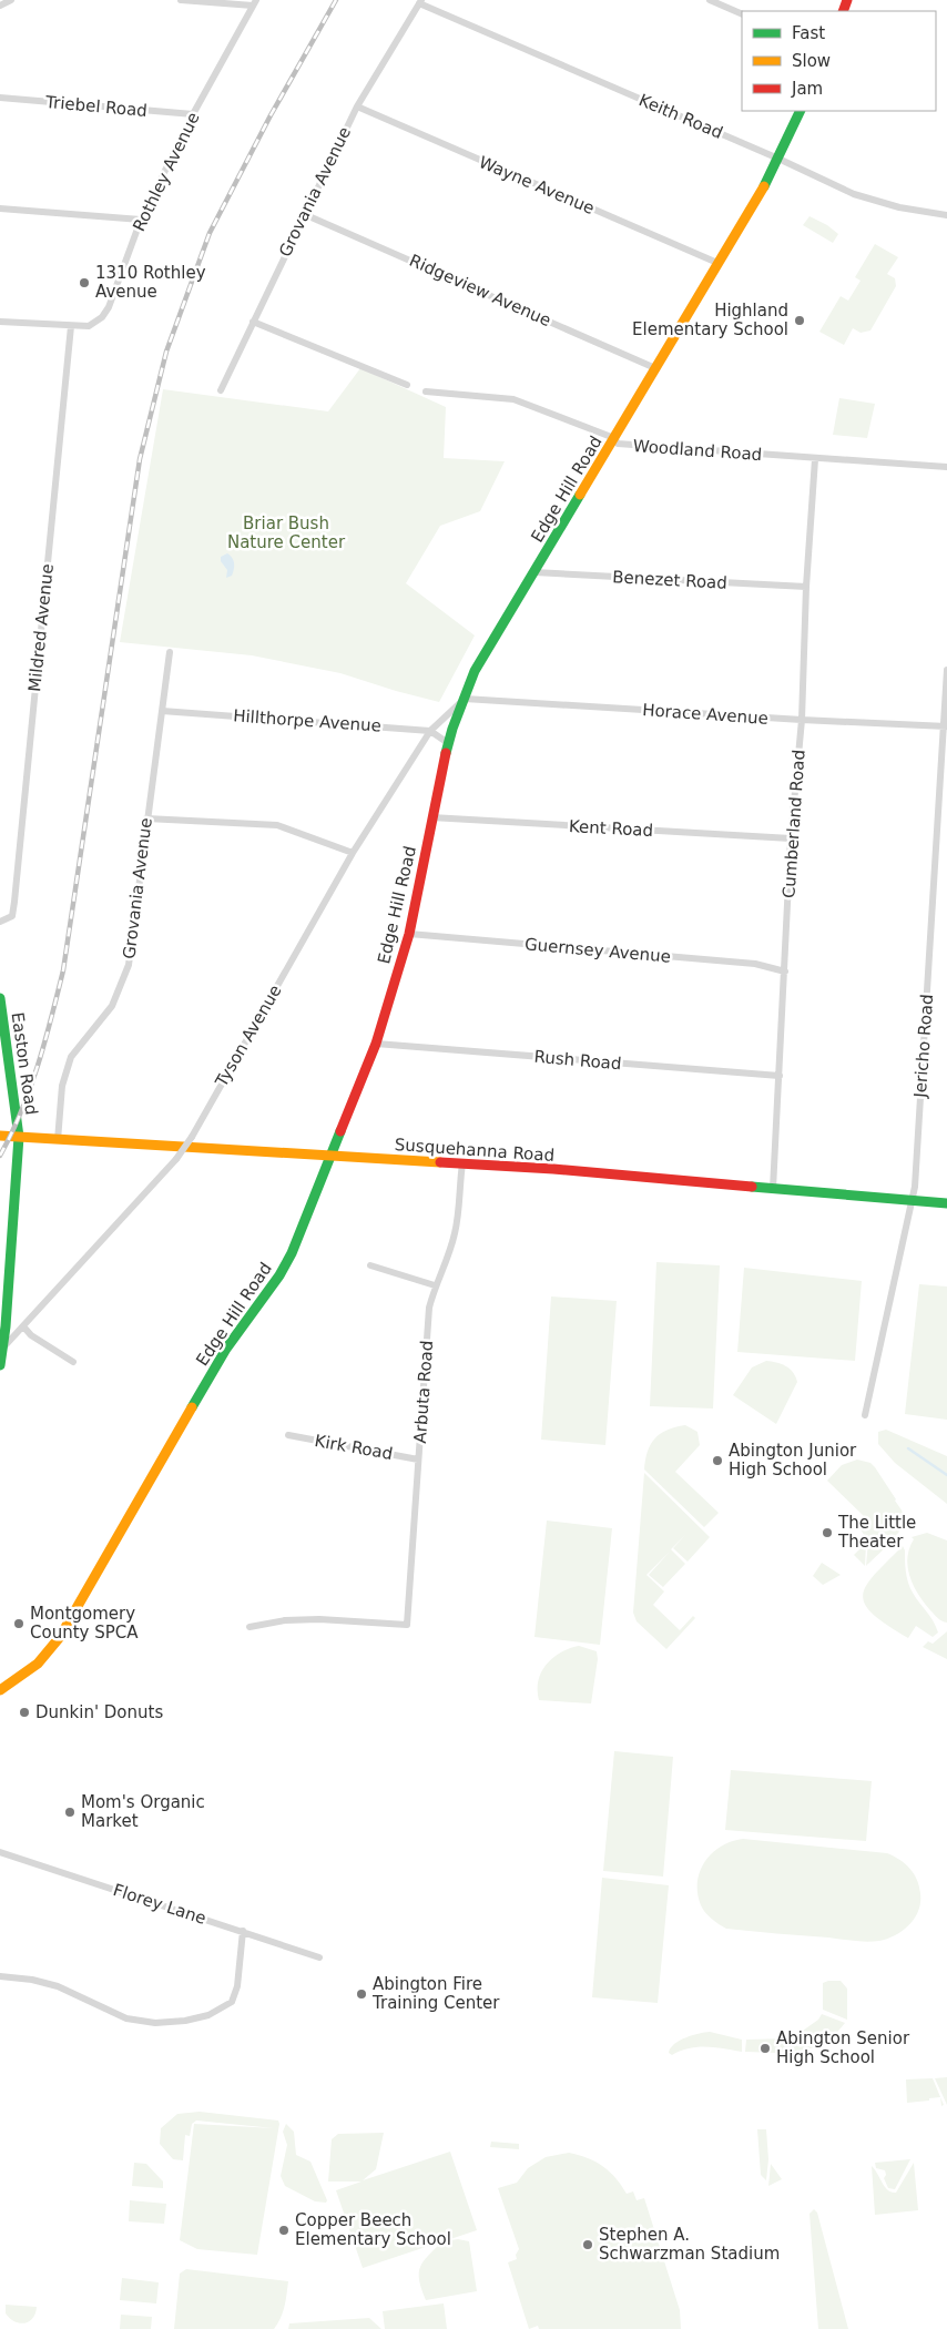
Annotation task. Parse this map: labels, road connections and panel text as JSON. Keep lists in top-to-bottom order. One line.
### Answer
{"streets":{"street":["Triebel Road","Keith Road","Rothley Avenue","Wayne Avenue","Grovania Avenue","Ridgeview Avenue","Woodland Road","Edge Hill Road","Benezet Road","Mildred Avenue","Horace Avenue","Hillthorpe Avenue","Cumberland Road","Kent Road","Guernsey Avenue","Tyson Avenue","Jericho Road","Rush Road","Easton Road","Susquehanna Road","Arbuta Road","Kirk Road","Florey Lane"]},"crossings":[["Triebel Road","Rothley Avenue"],["Keith Road","Grovania Avenue"],["Keith Road","Edge Hill Road"],["Rothley Avenue","Mildred Avenue"],["Wayne Avenue","Grovania Avenue"],["Wayne Avenue","Edge Hill Road"],["Grovania Avenue","Ridgeview Avenue"],["Grovania Avenue","Hillthorpe Avenue"],["Grovania Avenue","Susquehanna Road"],["Ridgeview Avenue","Edge Hill Road"],["Woodland Road","Edge Hill Road"],["Woodland Road","Cumberland Road"],["Edge Hill Road","Benezet Road"],["Edge Hill Road","Horace Avenue"],["Edge Hill Road","Kent Road"],["Edge Hill Road","Guernsey Avenue"],["Edge Hill Road","Tyson Avenue"],["Edge Hill Road","Rush Road"],["Edge Hill Road","Susquehanna Road"],["Benezet Road","Cumberland Road"],["Horace Avenue","Cumberland Road"],["Horace Avenue","Tyson Avenue"],["Horace Avenue","Jericho Road"],["Hillthorpe Avenue","Tyson Avenue"],["Cumberland Road","Kent Road"],["Cumberland Road","Guernsey Avenue"],["Cumberland Road","Rush Road"],["Cumberland Road","Susquehanna Road"],["Tyson Avenue","Easton Road"],["Jericho Road","Susquehanna Road"],["Easton Road","Susquehanna Road"],["Susquehanna Road","Arbuta Road"],["Arbuta Road","Kirk Road"]],"parks":["Briar Bush Nature Center"],"places":["1310 Rothley Avenue","Highland Elementary School","Abington Junior High School","The Little Theater","Montgomery County SPCA","Dunkin' Donuts","Mom's Organic Market","Abington Fire Training Center","Abington Senior High School","Copper Beech Elementary School","Stephen A. Schwarzman Stadium"],"legend":["Fast","Slow","Jam"]}
